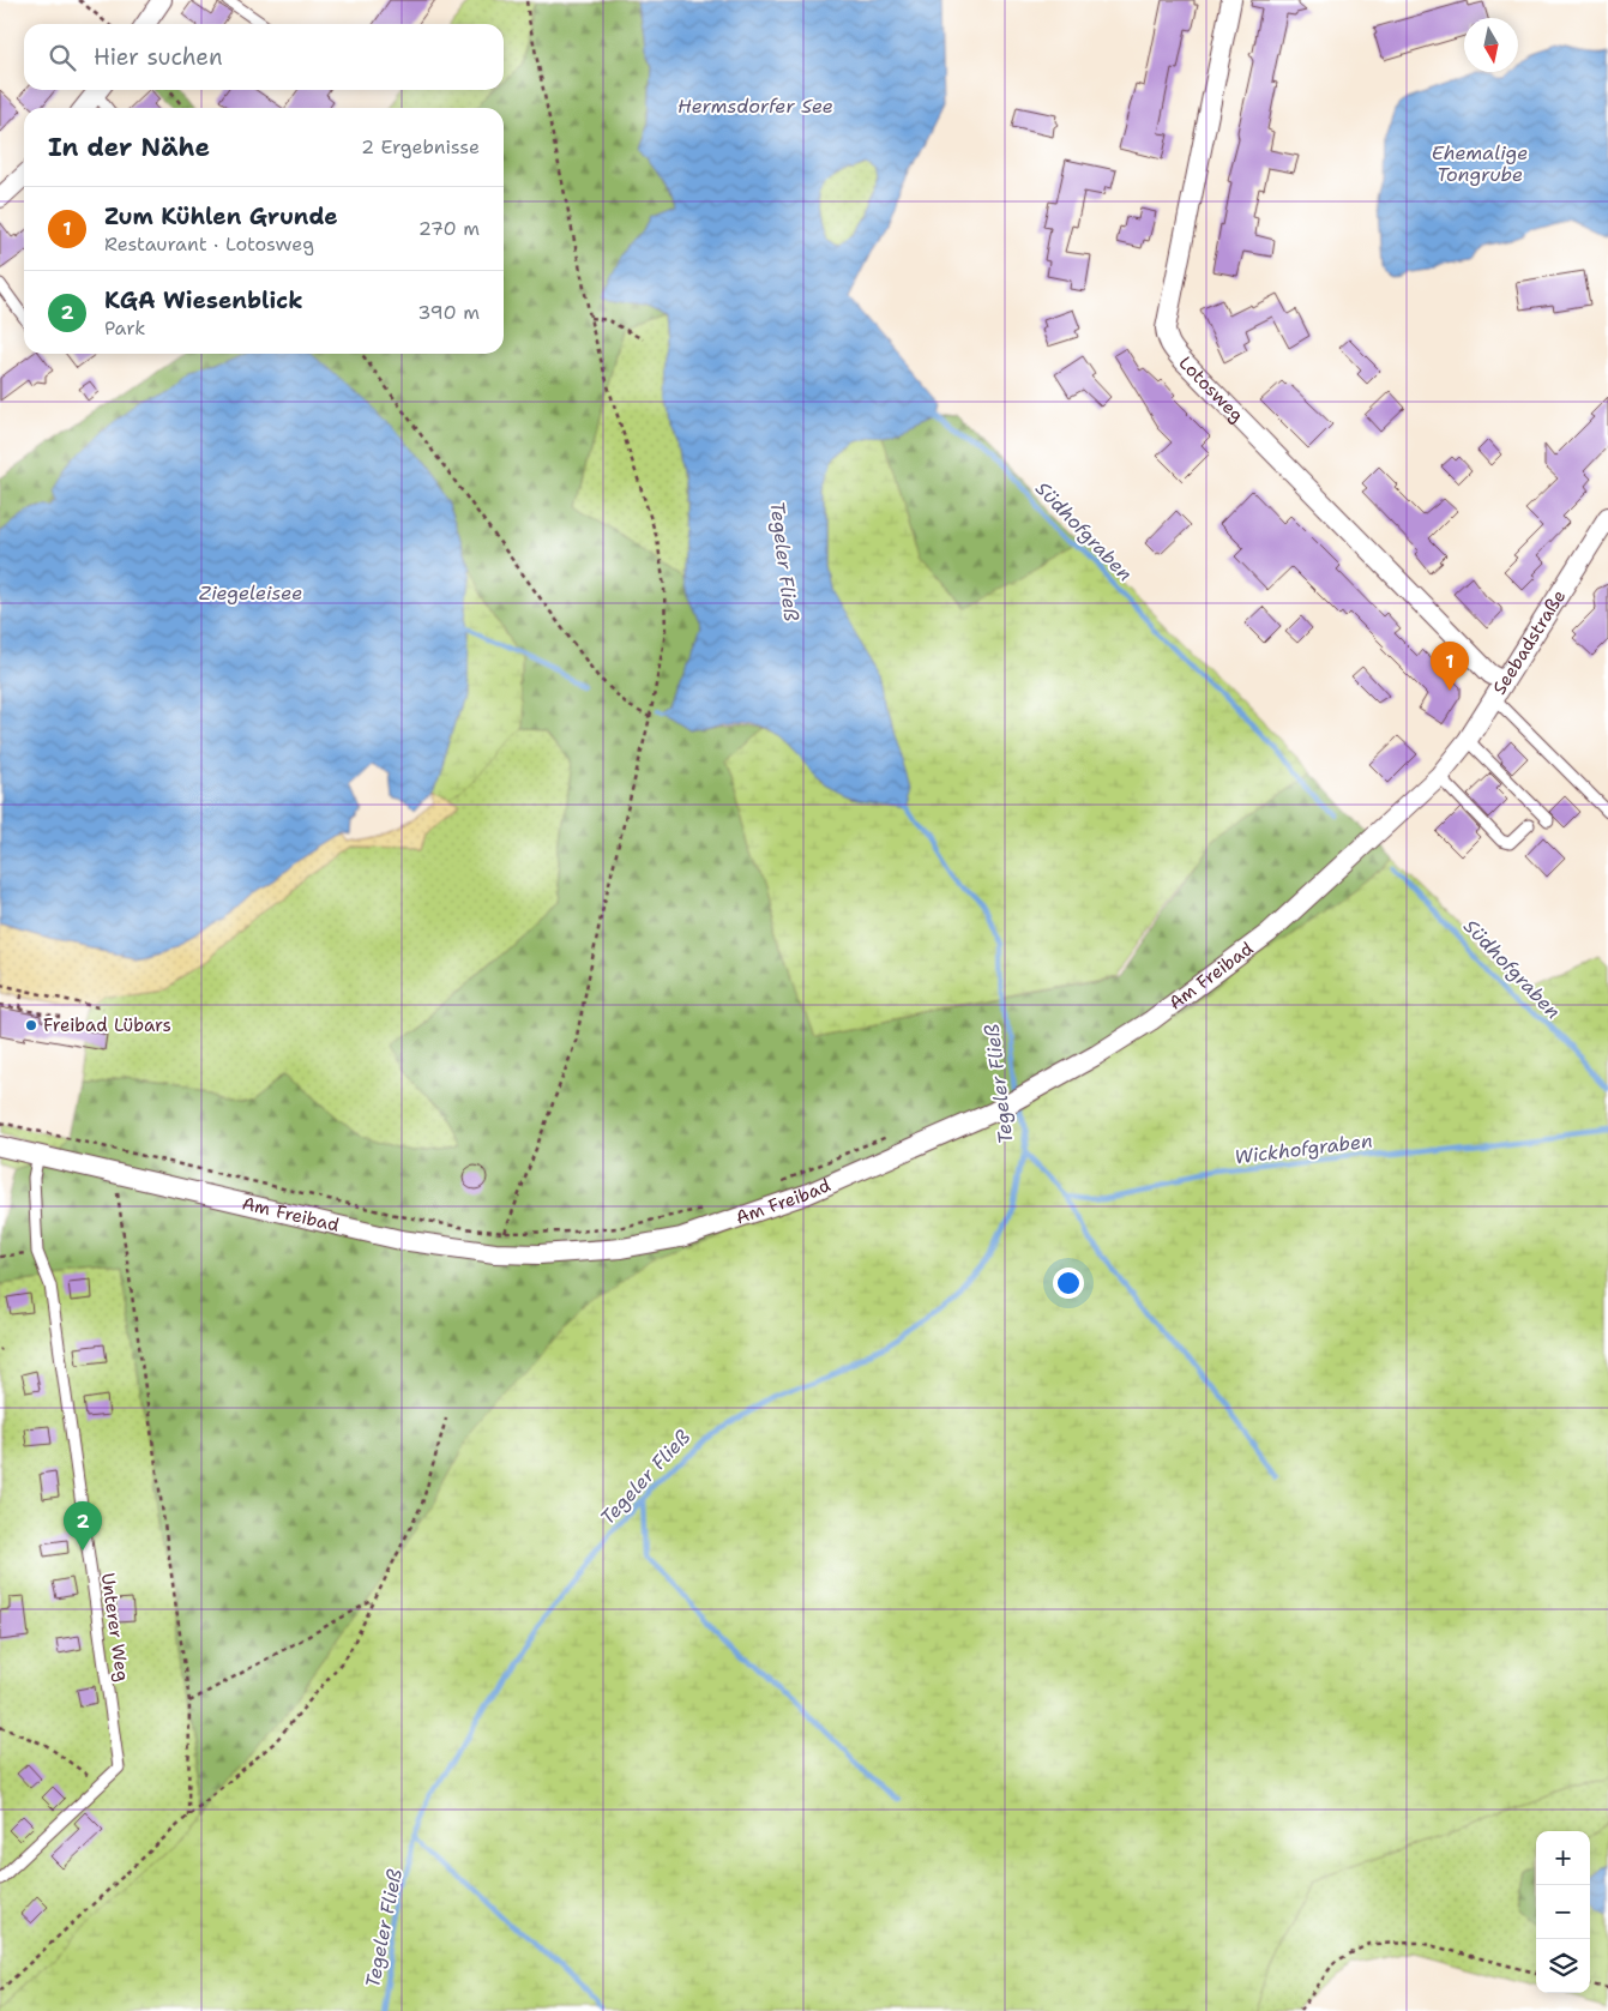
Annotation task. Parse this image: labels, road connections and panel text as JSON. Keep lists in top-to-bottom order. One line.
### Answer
{"streets":{"street":["Lotosweg","Seebadstraße","Am Freibad"],"lane":["Unterer Weg"]},"crossings":[["Lotosweg","Seebadstraße"],["Seebadstraße","Am Freibad"],["Am Freibad","Unterer Weg"]],"water":["Hermsdorfer See","Ehemalige Tongrube","Südhofgraben","Tegeler Fließ","Ziegeleisee","Wickhofgraben"],"places":["Freibad Lübars"],"north":"bottom","page":{"search":"Hier suchen","heading":["In der Nähe","2 Ergebnisse"],"list":[{"mark":"1","name":"Zum Kühlen Grunde","note":"Restaurant · Lotosweg","value":"270 m"},{"mark":"2","name":"KGA Wiesenblick","note":"Park","value":"390 m"}],"pins":["1","2"],"map_buttons":["+","−"]}}
